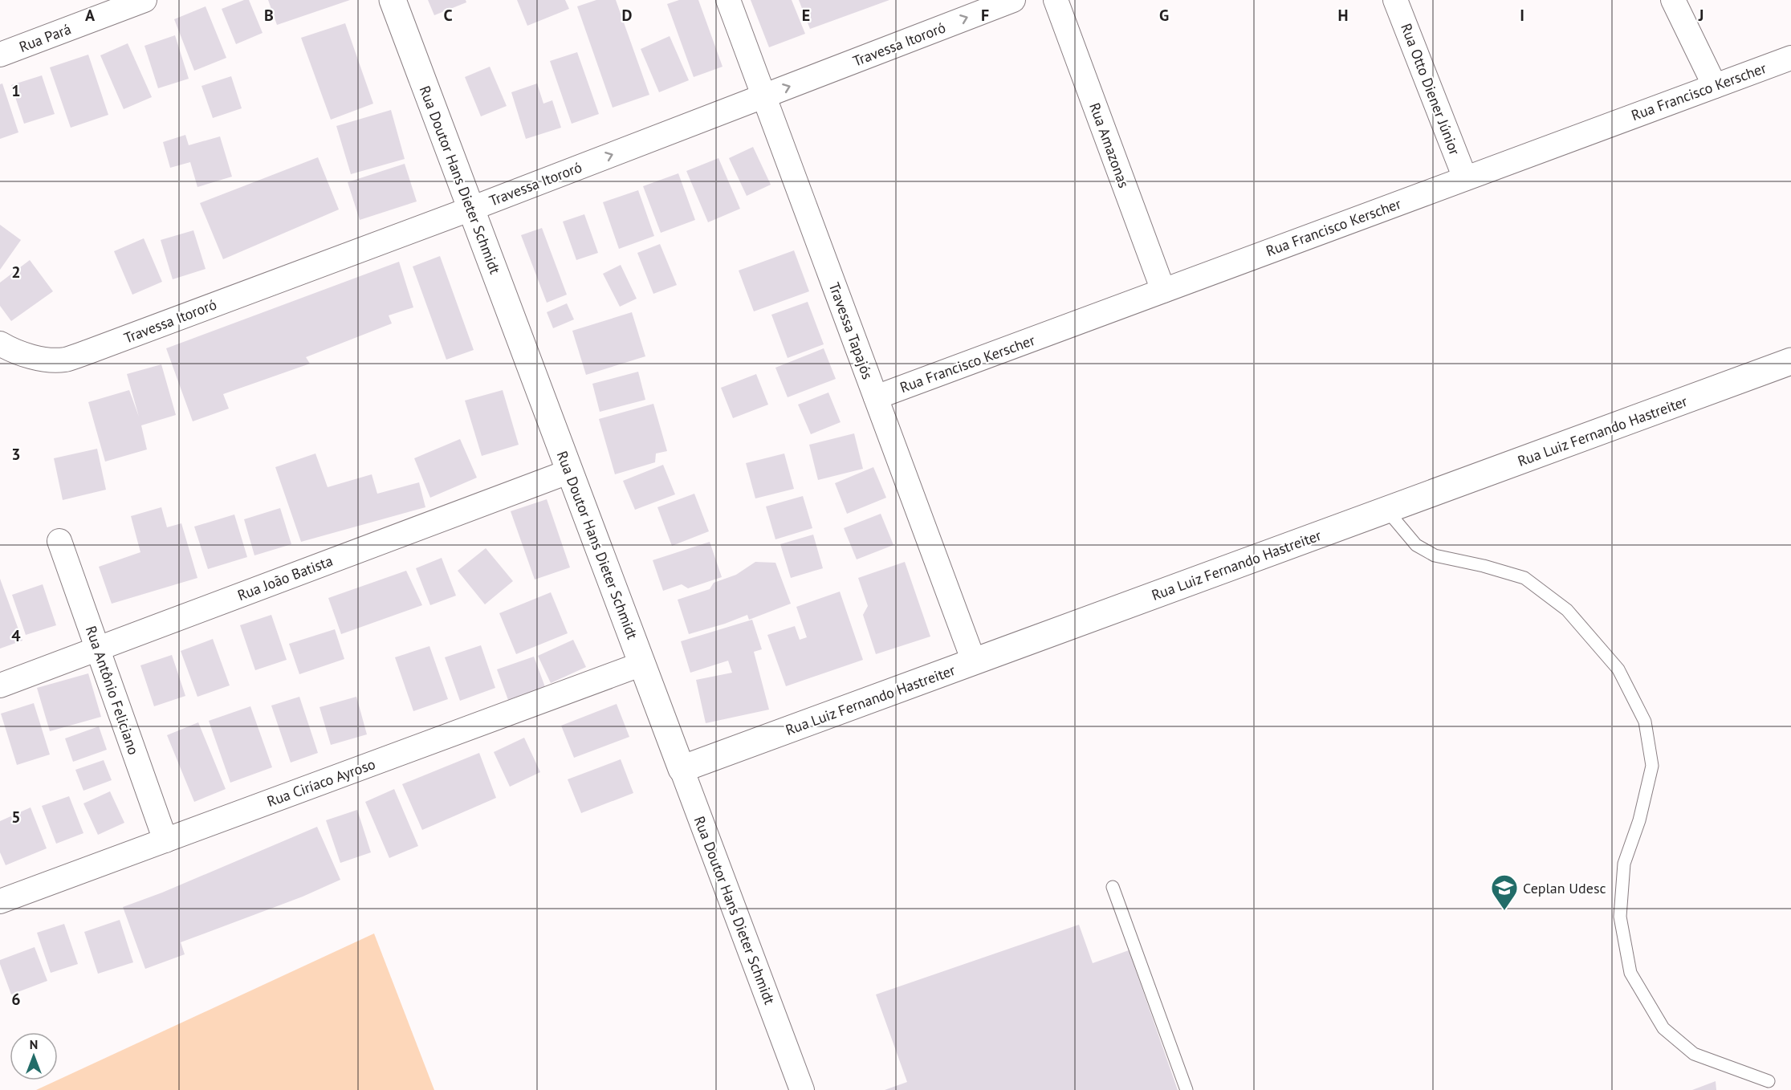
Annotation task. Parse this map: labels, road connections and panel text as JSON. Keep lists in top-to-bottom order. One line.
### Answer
{"streets":{"street":["Rua Pará","Travessa Itororó","Rua Otto Diener Júnior","Rua Francisco Kerscher","Rua Amazonas","Rua Doutor Hans Dieter Schmidt","Travessa Tapajós","Rua Luiz Fernando Hastreiter","Rua João Batista","Rua Antônio Feliciano","Rua Ciríaco Ayroso"]},"crossings":[["Travessa Itororó","Rua Doutor Hans Dieter Schmidt"],["Travessa Itororó","Travessa Tapajós"],["Rua Otto Diener Júnior","Rua Francisco Kerscher"],["Rua Francisco Kerscher","Rua Amazonas"],["Rua Francisco Kerscher","Travessa Tapajós"],["Rua Doutor Hans Dieter Schmidt","Rua Luiz Fernando Hastreiter"],["Rua Doutor Hans Dieter Schmidt","Rua João Batista"],["Rua Doutor Hans Dieter Schmidt","Rua Ciríaco Ayroso"],["Travessa Tapajós","Rua Luiz Fernando Hastreiter"],["Rua João Batista","Rua Antônio Feliciano"],["Rua Antônio Feliciano","Rua Ciríaco Ayroso"]],"one_way":["Travessa Itororó"],"places":{"school or university":["Ceplan Udesc"]},"north":"top","grid":{"columns":["A","B","C","D","E","F","G","H","I","J"],"rows":["1","2","3","4","5","6"]}}
